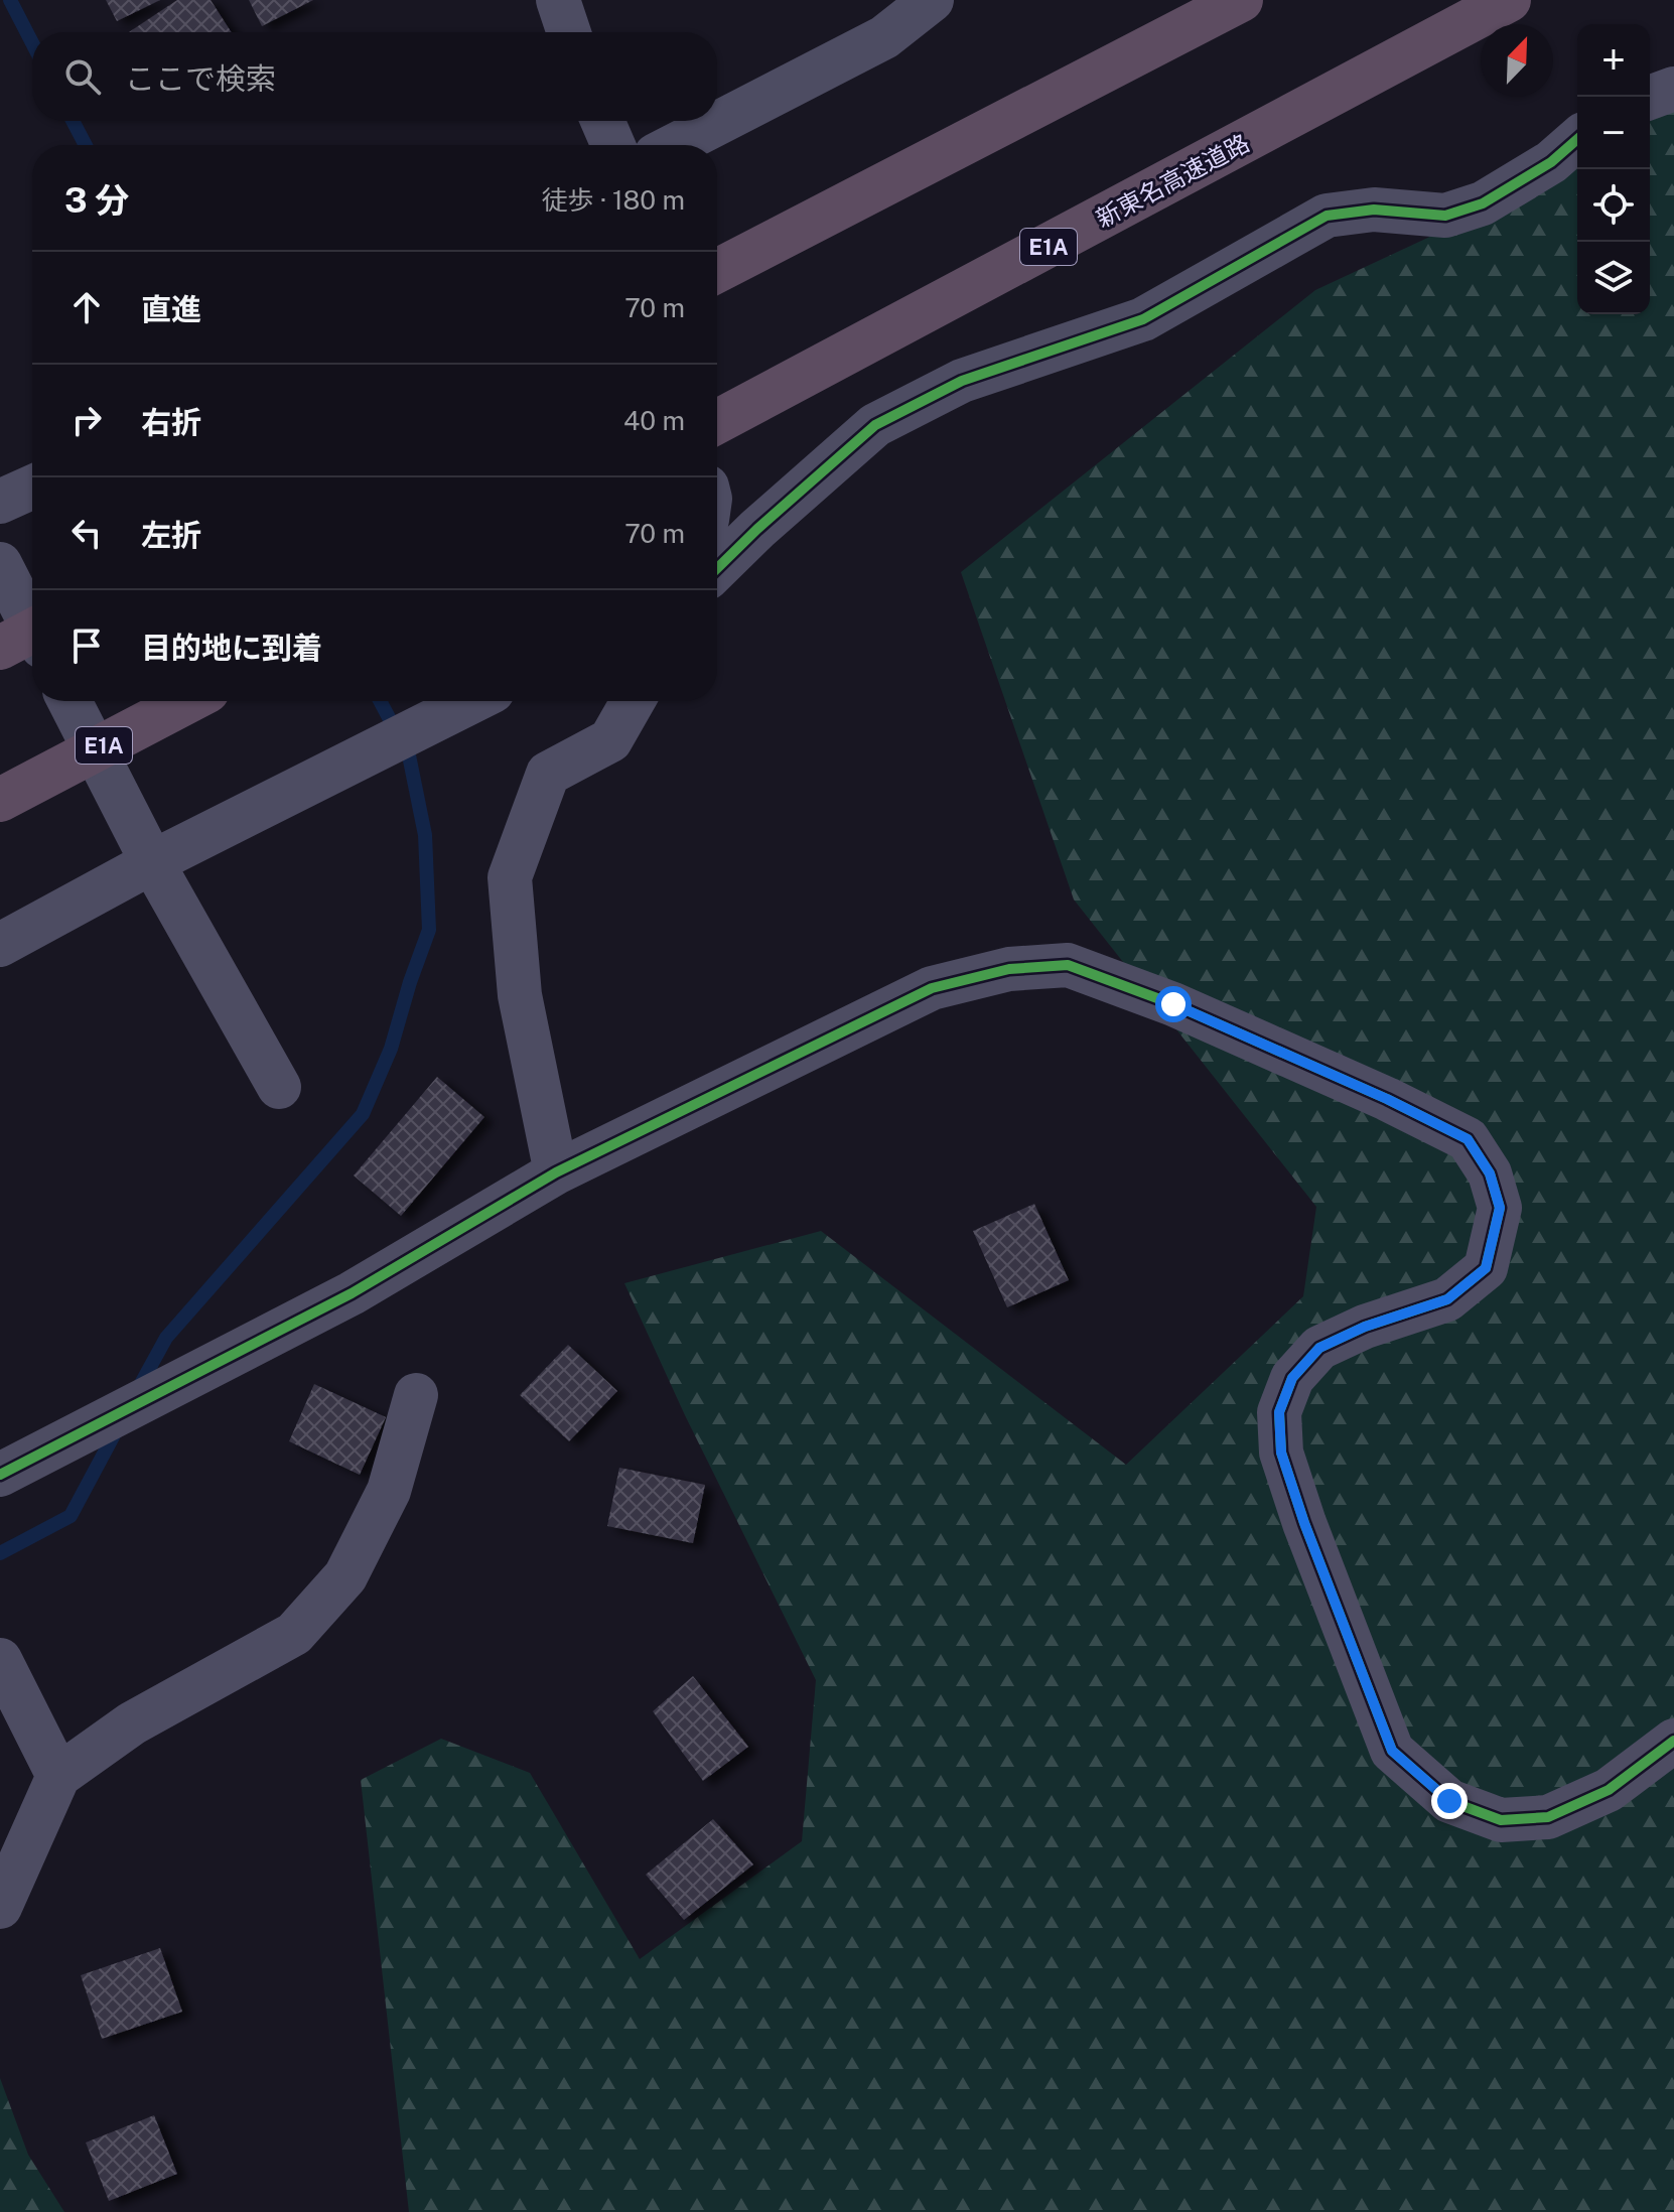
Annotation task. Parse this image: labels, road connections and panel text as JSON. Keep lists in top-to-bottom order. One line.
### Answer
{"streets":{"highway":["新東名高速道路","E1A"]},"north":"top right","page":{"map_buttons":["+","−"],"search":"ここで検索","heading":["3 分","徒歩 · 180 m"],"list":[["直進","70 m"],["右折","40 m"],["左折","70 m"],"目的地に到着"]}}
